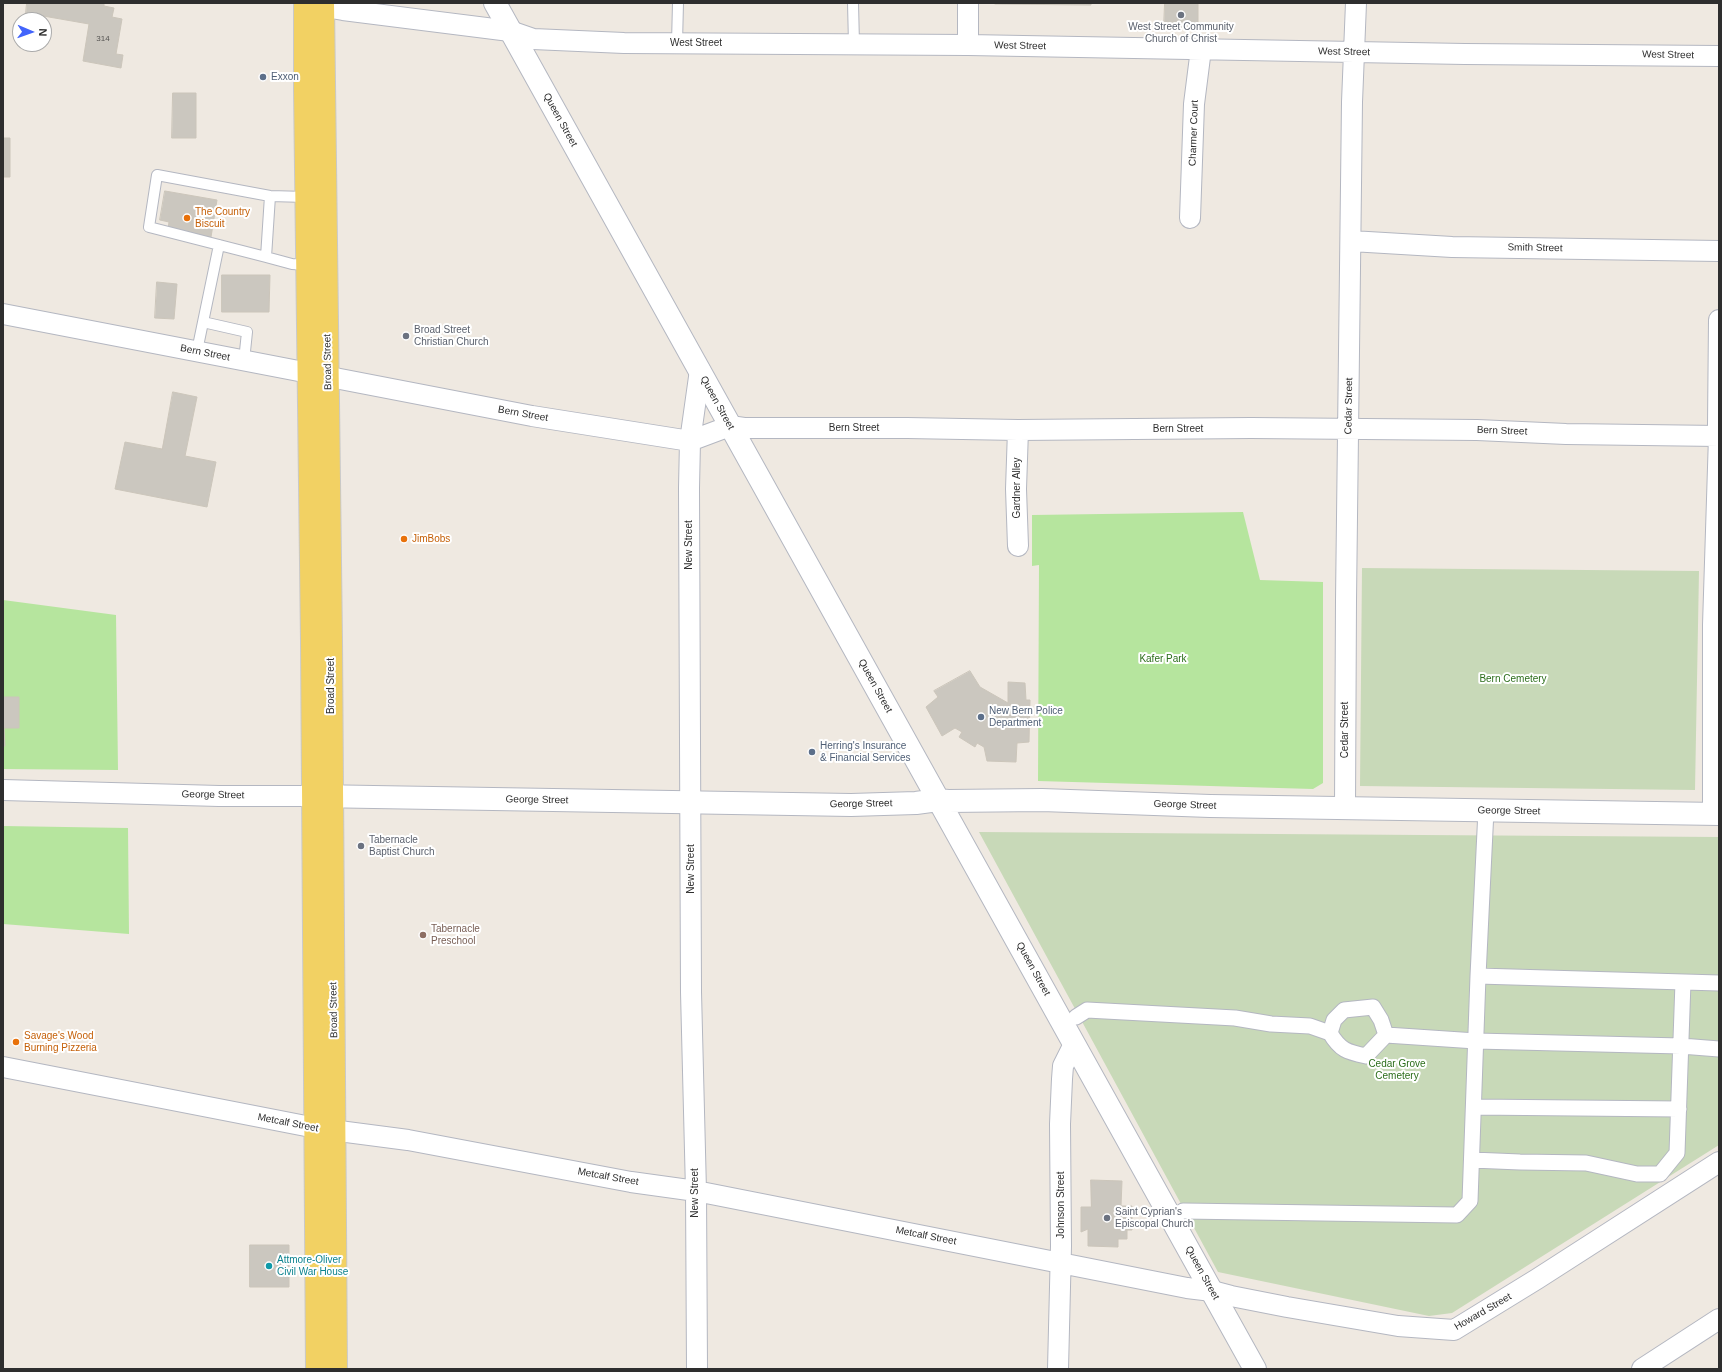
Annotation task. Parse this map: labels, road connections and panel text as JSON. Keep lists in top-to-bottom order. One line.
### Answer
{"streets":{"main road":["Broad Street"],"street":["West Street","Queen Street","Charmer Court","Smith Street","Bern Street","Cedar Street","Gardner Alley","New Street","George Street","Metcalf Street","Johnson Street","Howard Street"]},"crossings":[["West Street","Queen Street"],["West Street","Charmer Court"],["West Street","Broad Street"],["West Street","Cedar Street"],["Queen Street","Bern Street"],["Queen Street","New Street"],["Queen Street","George Street"],["Queen Street","Metcalf Street"],["Queen Street","Johnson Street"],["Queen Street","Howard Street"],["Smith Street","Cedar Street"],["Bern Street","Broad Street"],["Bern Street","Cedar Street"],["Bern Street","Gardner Alley"],["Bern Street","New Street"],["Broad Street","George Street"],["Broad Street","Metcalf Street"],["Cedar Street","George Street"],["New Street","George Street"],["New Street","Metcalf Street"],["Metcalf Street","Johnson Street"],["Metcalf Street","Howard Street"]],"parks":["Kafer Park","Bern Cemetery","Cedar Grove Cemetery"],"places":["West Street Community Church of Christ","Exxon","The Country Biscuit","Broad Street Christian Church","JimBobs","New Bern Police Department","Herring's Insurance & Financial Services","Tabernacle Baptist Church","Tabernacle Preschool","Savage's Wood Burning Pizzeria","Saint Cyprian's Episcopal Church","Attmore-Oliver Civil War House"],"house_numbers":["314"],"north":"right"}
